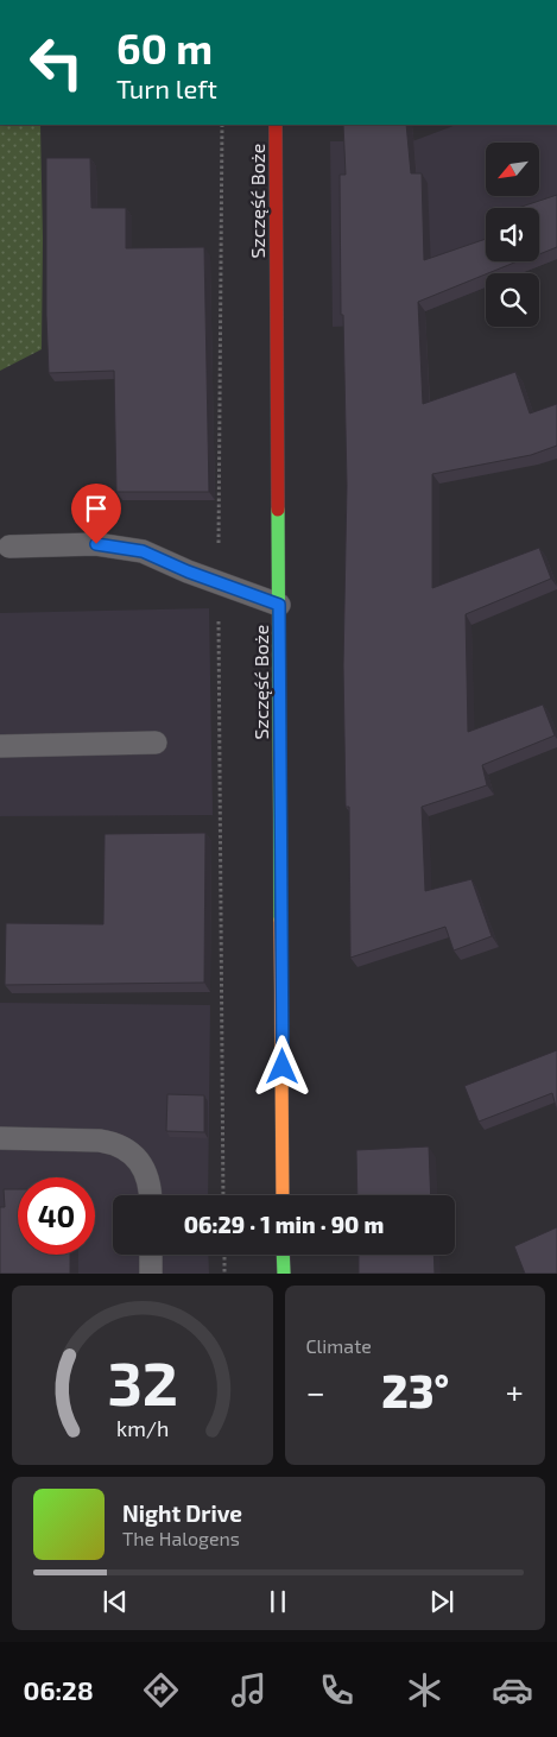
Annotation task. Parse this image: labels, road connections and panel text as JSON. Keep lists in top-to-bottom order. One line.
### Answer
{"streets":{"street":["Szczęść Boże"]},"north":"bottom left","page":{"turn":["60 m","Turn left"],"limit":"40","trip":"06:29 · 1 min · 90 m","tile":"Climate","heat":["−","23°","+"],"song":["Night Drive","The Halogens"],"tabs":"06:28","gauge":["32","km/h"]}}
